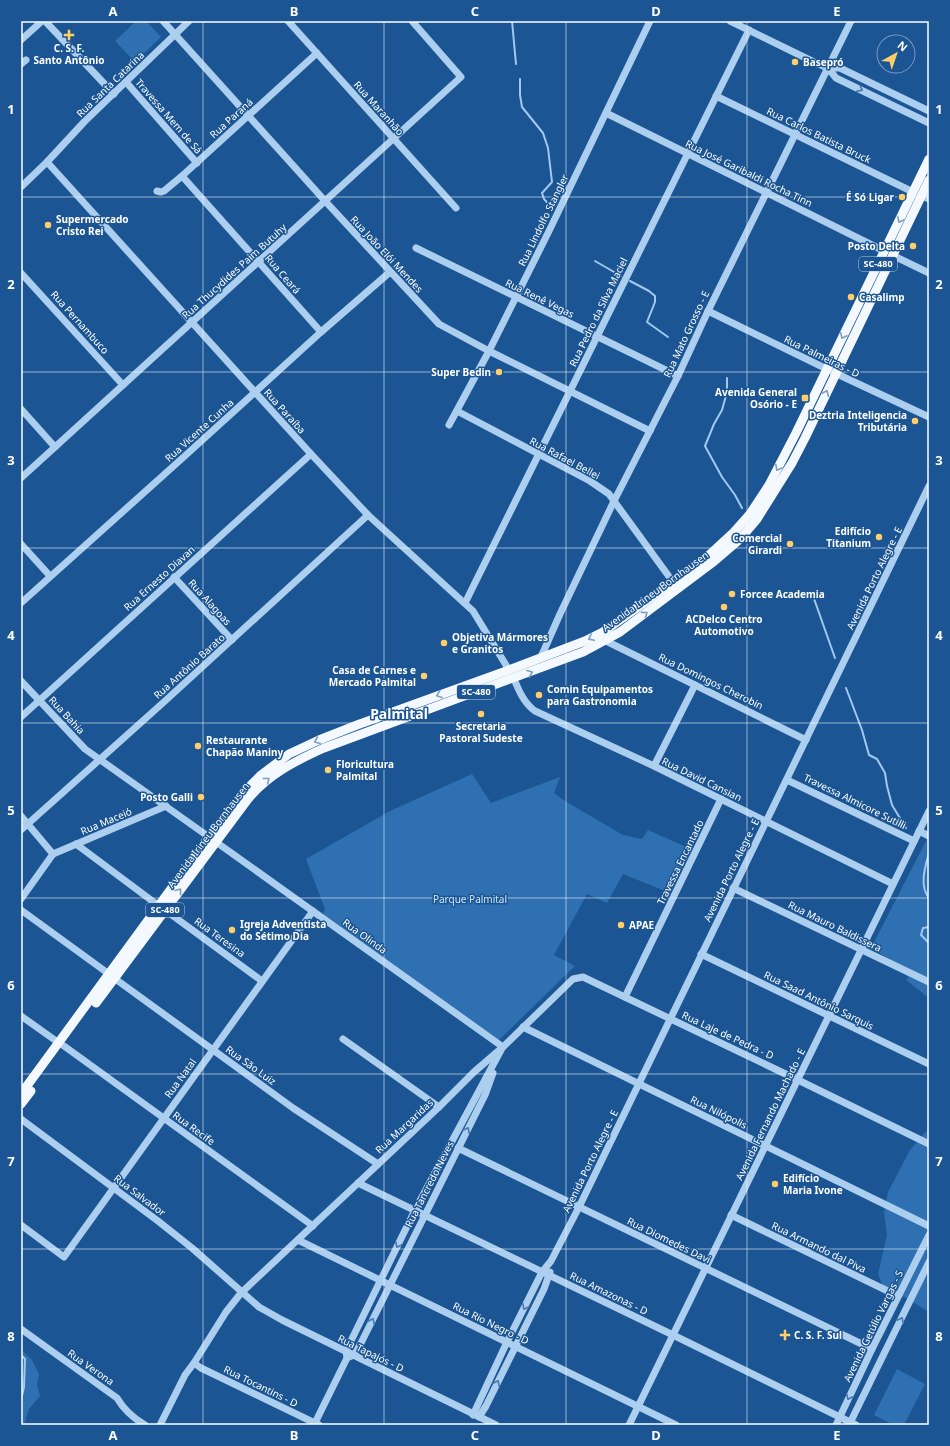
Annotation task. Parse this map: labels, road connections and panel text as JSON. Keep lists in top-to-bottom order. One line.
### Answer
{"streets":{"main road":["SC-480","Avenida Irineu Bornhausen"],"street":["Rua Santa Catarina","Rua Maranhão","Travessa Mem de Sá","Rua Paraná","Rua Carlos Batista Bruck","Rua José Garibaldi Rocha Tinn","Rua Lindolfo Stangler","Rua João Elói Mendes","Rua Thucydides Paim Butuhy","Rua Ceará","Rua Renê Vegas","Rua Pedro da Silva Maciel","Rua Pernambuco","Rua Mato Grosso - E","Rua Palmeiras - D","Rua Paraíba","Rua Vicente Cunha","Rua Rafael Bellei","Rua Ernesto Diavan","Avenida Porto Alegre - E","Rua Alagoas","Rua Antônio Barato","Rua Domingos Cherobin","Rua Bahia","Rua David Cansian","Travessa Almicore Sutilli","Rua Maceió","Travessa Encantado","Rua Mauro Baldissera","Rua Olinda","Rua Teresina","Rua Saad Antônio Sarquis","Rua Laje de Pedra - D","Rua São Luiz","Rua Natal","Rua Nilópolis","Avenida Fernando Machado - E","Rua Margaridas","Rua Recife","Rua Tancredo Neves","Rua Salvador","Rua Diomedes Davi","Rua Armando dal Piva","Rua Amazonas - D","Rua Rio Negro - D","Avenida Getúlio Vargas - S","Rua Tapajós - D","Rua Verona","Rua Tocantins - D"]},"crossings":[["Rua Santa Catarina","Travessa Mem de Sá"],["Rua Santa Catarina","Rua João Elói Mendes"],["Rua Santa Catarina","Rua Paraíba"],["Rua Maranhão","Rua Paraná"],["Rua Maranhão","Rua Thucydides Paim Butuhy"],["Travessa Mem de Sá","Rua Paraná"],["Rua Paraná","Rua João Elói Mendes"],["Rua Paraná","Rua Ceará"],["Rua Carlos Batista Bruck","SC-480"],["Rua Carlos Batista Bruck","Rua Pedro da Silva Maciel"],["Rua Carlos Batista Bruck","Rua Mato Grosso - E"],["Rua José Garibaldi Rocha Tinn","Rua Lindolfo Stangler"],["Rua José Garibaldi Rocha Tinn","SC-480"],["Rua José Garibaldi Rocha Tinn","Rua Pedro da Silva Maciel"],["Rua José Garibaldi Rocha Tinn","Rua Mato Grosso - E"],["Rua Lindolfo Stangler","Rua João Elói Mendes"],["Rua Lindolfo Stangler","Rua Renê Vegas"],["Rua Lindolfo Stangler","Rua Rafael Bellei"],["Rua João Elói Mendes","Rua Thucydides Paim Butuhy"],["Rua João Elói Mendes","Rua Pedro da Silva Maciel"],["Rua João Elói Mendes","Rua Mato Grosso - E"],["Rua João Elói Mendes","Rua Vicente Cunha"],["SC-480","Rua Palmeiras - D"],["SC-480","Avenida Irineu Bornhausen"],["Rua Thucydides Paim Butuhy","Rua Ceará"],["Rua Thucydides Paim Butuhy","Rua Pernambuco"],["Rua Thucydides Paim Butuhy","Rua Paraíba"],["Rua Ceará","Rua Vicente Cunha"],["Rua Renê Vegas","Rua Pedro da Silva Maciel"],["Rua Renê Vegas","Rua Mato Grosso - E"],["Rua Pedro da Silva Maciel","Rua Paraíba"],["Rua Pedro da Silva Maciel","Rua Rafael Bellei"],["Rua Mato Grosso - E","Rua Palmeiras - D"],["Rua Mato Grosso - E","Rua Rafael Bellei"],["Rua Mato Grosso - E","Avenida Irineu Bornhausen"],["Rua Palmeiras - D","Avenida Irineu Bornhausen"],["Rua Paraíba","Rua Vicente Cunha"],["Rua Paraíba","Rua Ernesto Diavan"],["Rua Paraíba","Avenida Irineu Bornhausen"],["Rua Paraíba","Rua Antônio Barato"],["Rua Rafael Bellei","Avenida Irineu Bornhausen"],["Rua Ernesto Diavan","Rua Alagoas"],["Rua Ernesto Diavan","Rua Bahia"],["Avenida Porto Alegre - E","Rua Domingos Cherobin"],["Avenida Porto Alegre - E","Rua David Cansian"],["Avenida Porto Alegre - E","Travessa Almicore Sutilli"],["Avenida Porto Alegre - E","Rua Mauro Baldissera"],["Avenida Porto Alegre - E","Rua Saad Antônio Sarquis"],["Avenida Porto Alegre - E","Rua Laje de Pedra - D"],["Avenida Porto Alegre - E","Rua Nilópolis"],["Avenida Porto Alegre - E","Rua Diomedes Davi"],["Avenida Porto Alegre - E","Rua Amazonas - D"],["Avenida Porto Alegre - E","Rua Rio Negro - D"],["Avenida Porto Alegre - E","Rua Tapajós - D"],["Avenida Irineu Bornhausen","Rua Domingos Cherobin"],["Avenida Irineu Bornhausen","Rua David Cansian"],["Avenida Irineu Bornhausen","Rua Olinda"],["Avenida Irineu Bornhausen","Rua Teresina"],["Avenida Irineu Bornhausen","Rua São Luiz"],["Avenida Irineu Bornhausen","Rua Recife"],["Rua Alagoas","Rua Antônio Barato"],["Rua Antônio Barato","Rua Bahia"],["Rua Antônio Barato","Rua Olinda"],["Rua Bahia","Rua Olinda"],["Rua David Cansian","Travessa Encantado"],["Rua David Cansian","Avenida Fernando Machado - E"],["Travessa Almicore Sutilli","Avenida Fernando Machado - E"],["Rua Maceió","Rua Olinda"],["Rua Maceió","Rua Teresina"],["Travessa Encantado","Rua Laje de Pedra - D"],["Rua Mauro Baldissera","Avenida Fernando Machado - E"],["Rua Olinda","Rua Natal"],["Rua Olinda","Rua Margaridas"],["Rua Olinda","Rua Tancredo Neves"],["Rua Teresina","Rua Natal"],["Rua Saad Antônio Sarquis","Avenida Fernando Machado - E"],["Rua Laje de Pedra - D","Avenida Fernando Machado - E"],["Rua Laje de Pedra - D","Rua Margaridas"],["Rua São Luiz","Rua Natal"],["Rua São Luiz","Rua Margaridas"],["Rua Natal","Rua Recife"],["Rua Natal","Rua Salvador"],["Rua Nilópolis","Avenida Fernando Machado - E"],["Rua Nilópolis","Rua Margaridas"],["Avenida Fernando Machado - E","Rua Diomedes Davi"],["Avenida Fernando Machado - E","Rua Armando dal Piva"],["Avenida Fernando Machado - E","Rua Amazonas - D"],["Avenida Fernando Machado - E","Rua Rio Negro - D"],["Rua Margaridas","Rua Recife"],["Rua Margaridas","Rua Tancredo Neves"],["Rua Margaridas","Rua Salvador"],["Rua Margaridas","Rua Amazonas - D"],["Rua Margaridas","Rua Rio Negro - D"],["Rua Margaridas","Rua Tapajós - D"],["Rua Margaridas","Rua Tocantins - D"],["Rua Tancredo Neves","Rua Diomedes Davi"],["Rua Tancredo Neves","Rua Amazonas - D"],["Rua Tancredo Neves","Rua Rio Negro - D"],["Rua Tancredo Neves","Rua Tapajós - D"],["Rua Tancredo Neves","Rua Tocantins - D"],["Rua Salvador","Rua Tapajós - D"],["Rua Diomedes Davi","Avenida Getúlio Vargas - S"],["Rua Armando dal Piva","Avenida Getúlio Vargas - S"],["Rua Amazonas - D","Avenida Getúlio Vargas - S"]],"districts":["Palmital"],"parks":["Parque Palmital"],"places":{"health":["C. S. F. Santo Antônio","C. S. F. Sul"],"other":["Basepró","É Só Ligar","Supermercado Cristo Rei","Posto Delta","Casalimp","Super Bedin","Deztria Inteligencia Tributária","Edifício Titanium","Comercial Girardi","Forcee Academia","ACDelco Centro Automotivo","Objetiva Mármores e Granitos","Casa de Carnes e Mercado Palmital","Comin Equipamentos para Gastronomia","Secretaria Pastoral Sudeste","Restaurante Chapão Maniny","Floricultura Palmital","Posto Galli","APAE","Igreja Adventista do Sétimo Dia","Edifício Maria Ivone"],"transit":["Avenida General Osório - E"]},"north":"top right","grid":{"columns":["A","B","C","D","E"],"rows":["1","2","3","4","5","6","7","8"]}}
